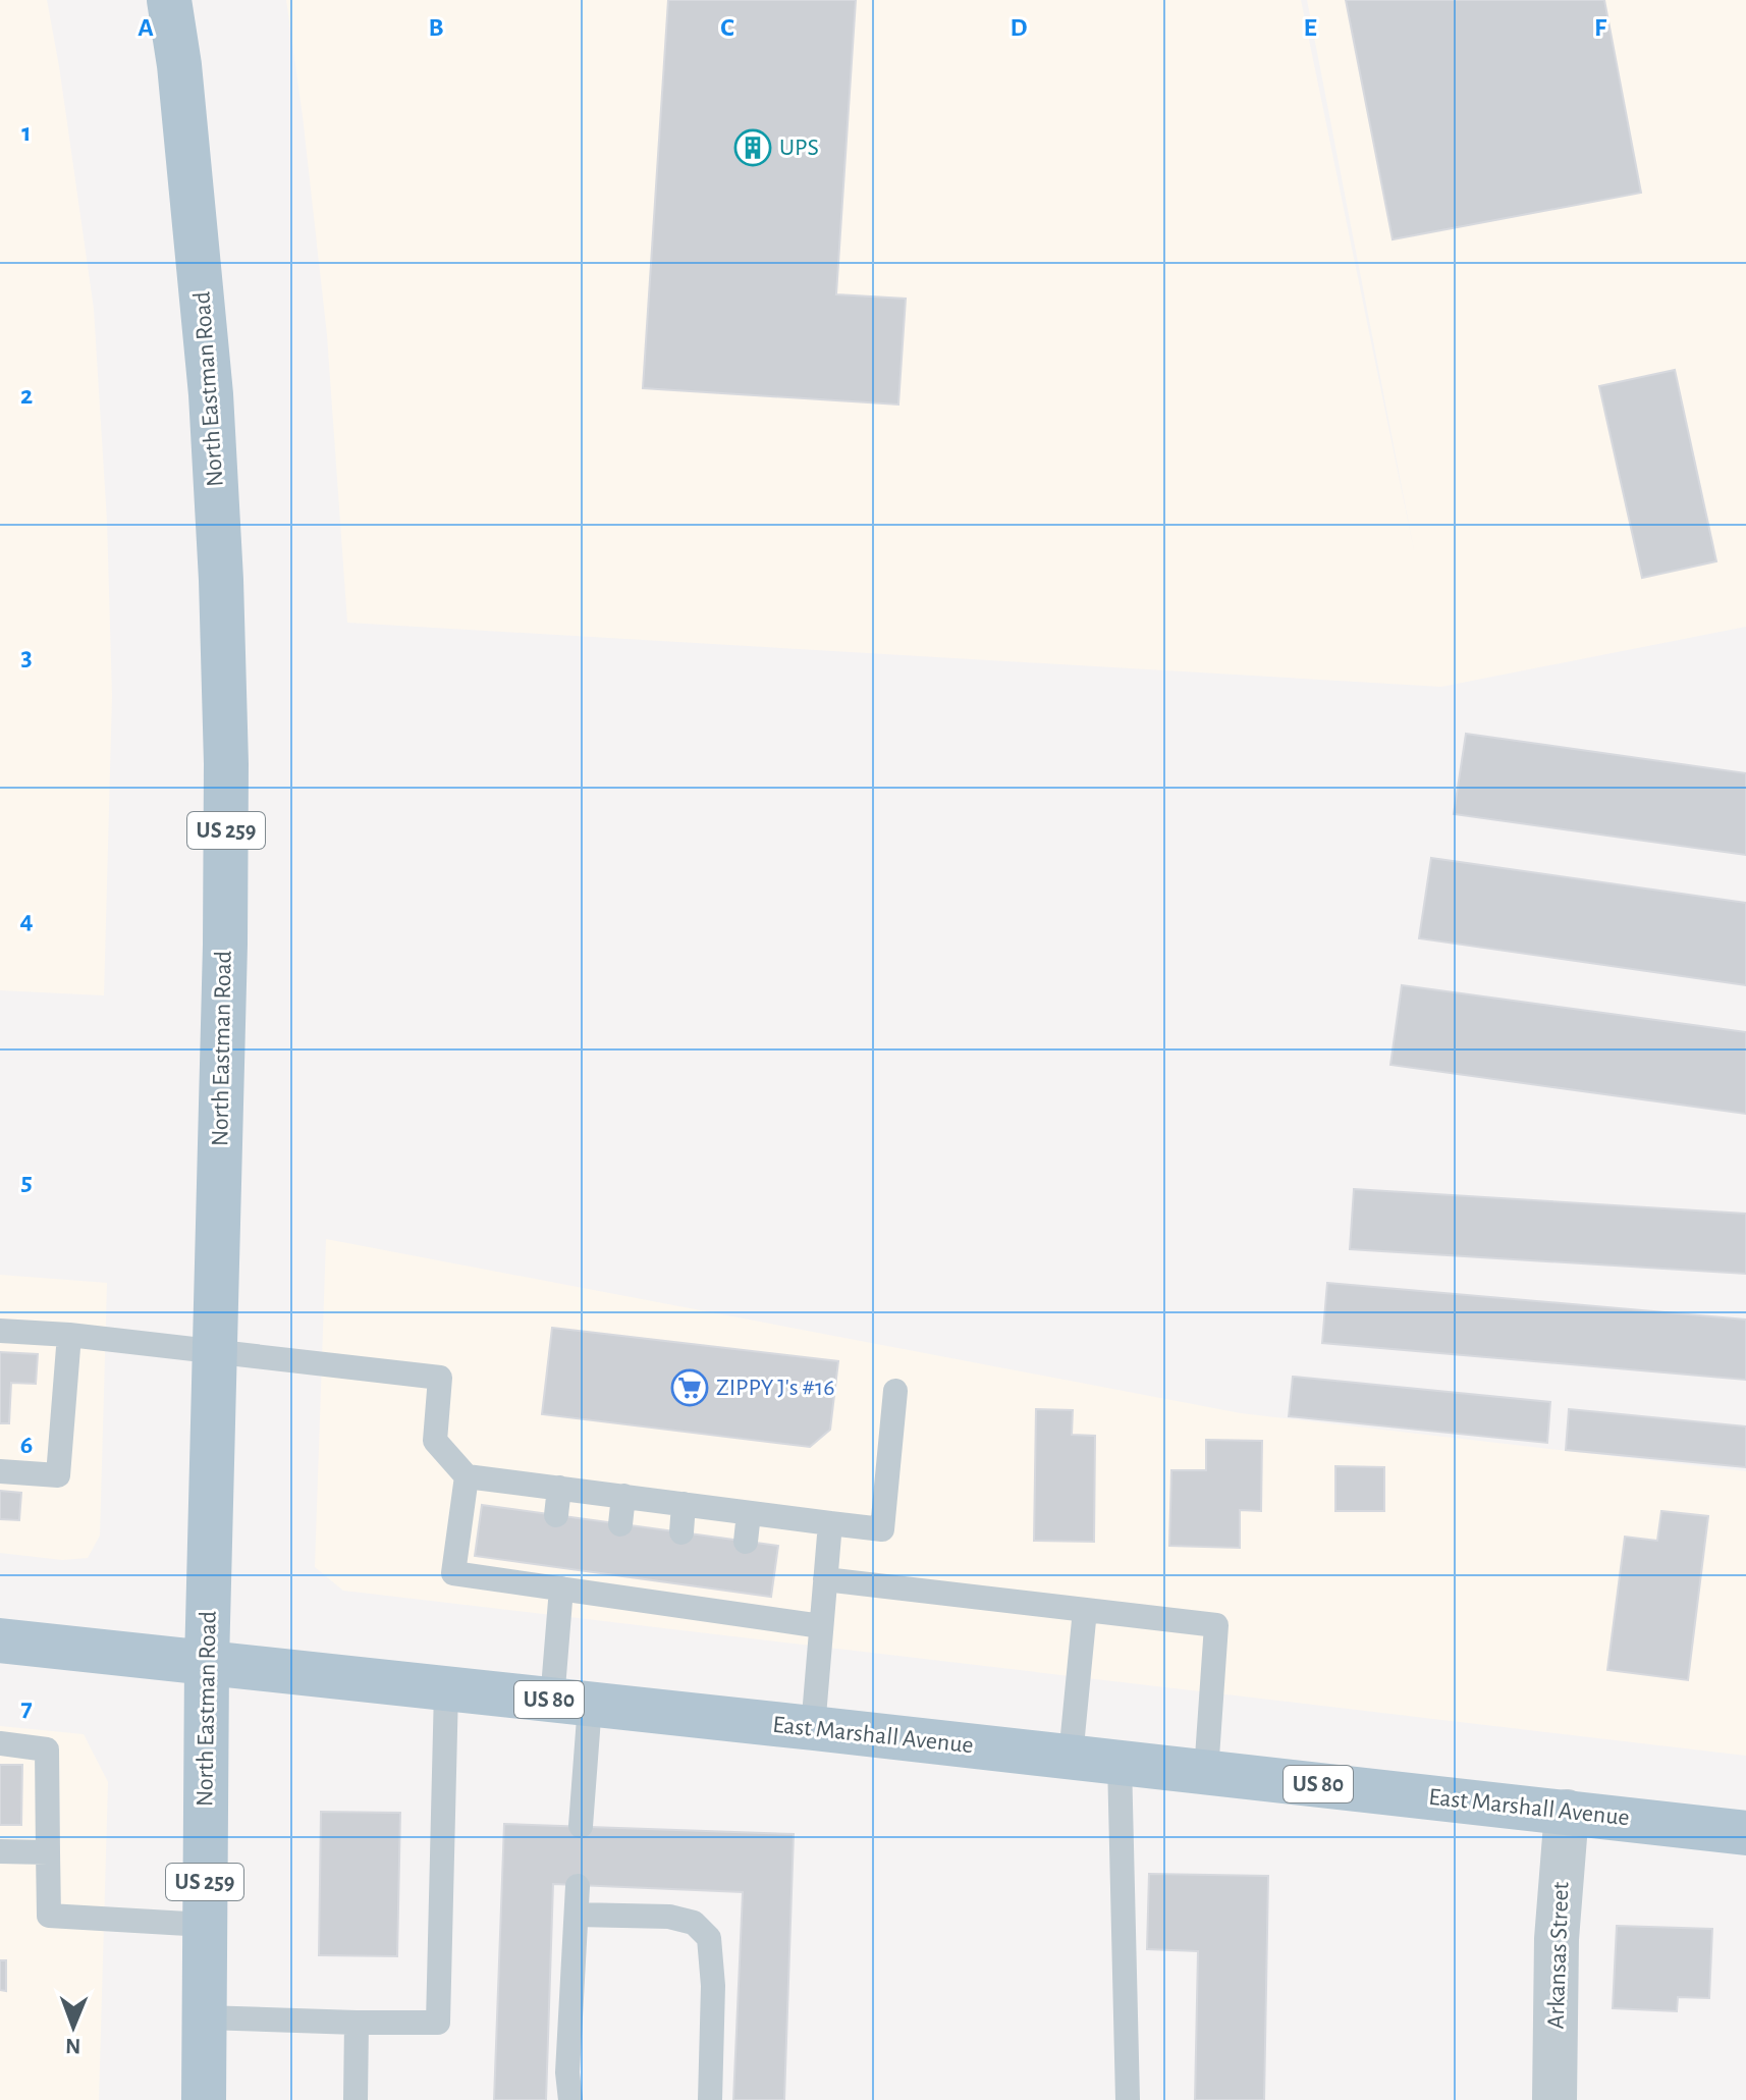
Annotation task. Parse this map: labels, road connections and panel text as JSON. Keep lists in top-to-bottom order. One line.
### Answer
{"streets":{"main road":["North Eastman Road","US 259","US 80","East Marshall Avenue"],"street":["Arkansas Street"]},"crossings":[["North Eastman Road","East Marshall Avenue"],["East Marshall Avenue","Arkansas Street"]],"places":{"building":["UPS"],"supermarket":["ZIPPY J's #16"]},"north":"bottom","grid":{"columns":["A","B","C","D","E","F"],"rows":["1","2","3","4","5","6","7"]}}
